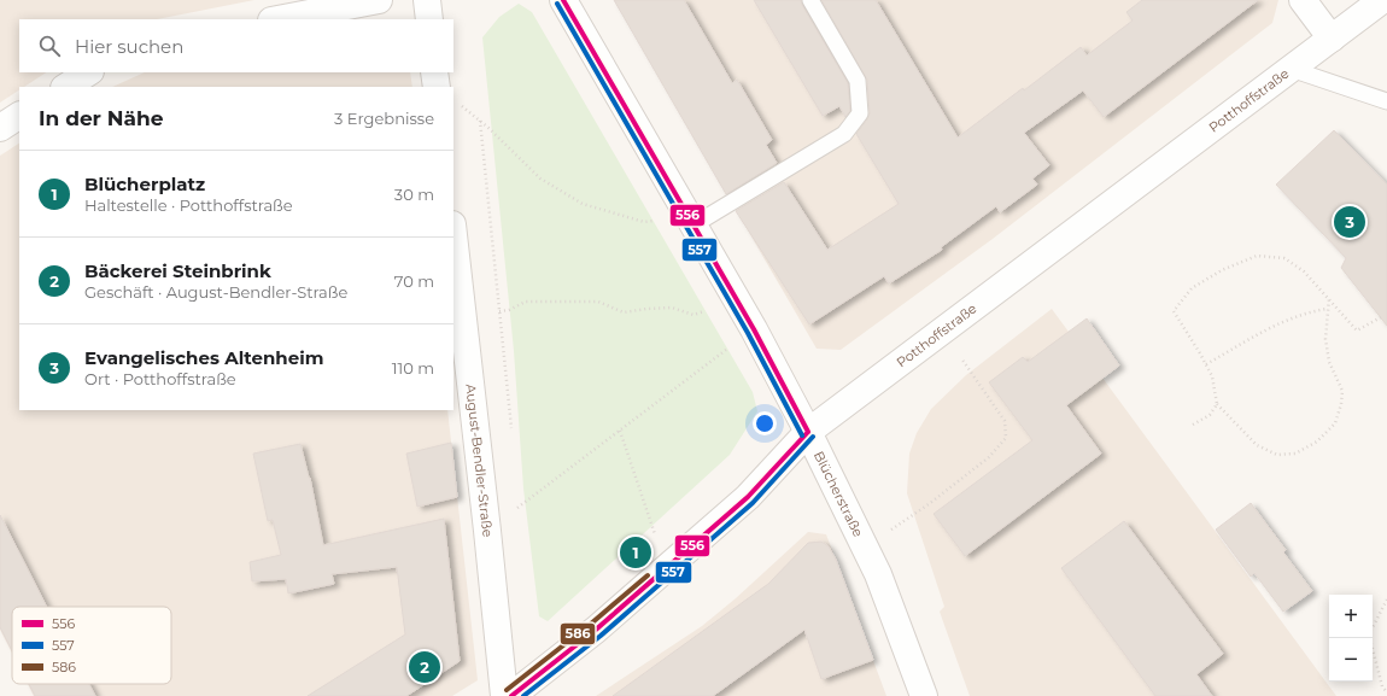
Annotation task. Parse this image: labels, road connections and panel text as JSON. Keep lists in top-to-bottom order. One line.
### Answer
{"streets":{"street":["Potthoffstraße","August-Bendler-Straße","Blücherstraße"]},"crossings":[["Potthoffstraße","Blücherstraße"]],"lines":["transit line 556","transit line 557","transit line 586"],"legend":["556","557","586"],"page":{"search":"Hier suchen","heading":["In der Nähe","3 Ergebnisse"],"list":[{"mark":"1","name":"Blücherplatz","note":"Haltestelle · Potthoffstraße","value":"30 m"},{"mark":"2","name":"Bäckerei Steinbrink","note":"Geschäft · August-Bendler-Straße","value":"70 m"},{"mark":"3","name":"Evangelisches Altenheim","note":"Ort · Potthoffstraße","value":"110 m"}],"pins":["3","1","2"],"map_buttons":["+","−"]}}
